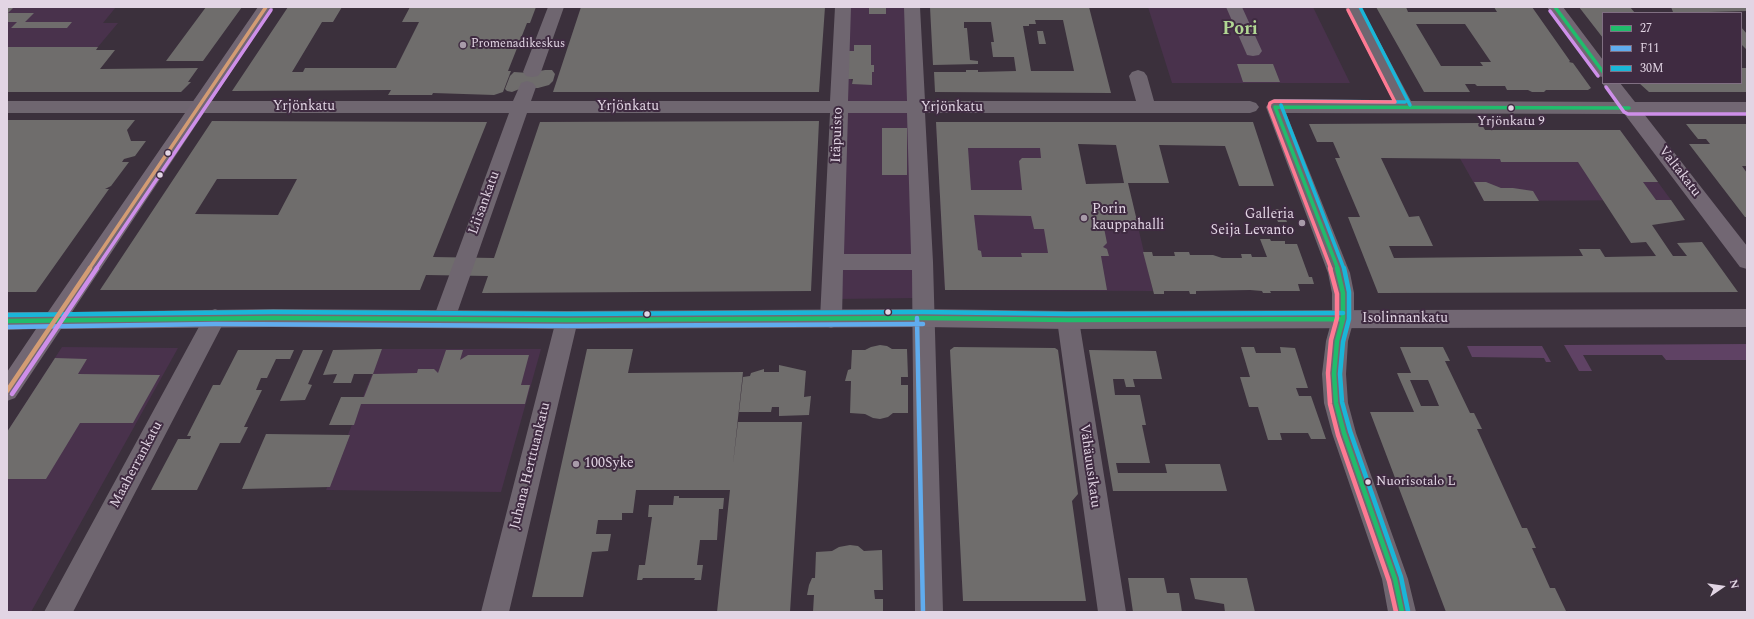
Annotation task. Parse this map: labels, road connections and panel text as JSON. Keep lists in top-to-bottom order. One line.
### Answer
{"streets":{"main road":["Valtakatu","Isolinnankatu"],"street":["Yrjönkatu","Itäpuisto","Liisankatu","Maaherrankatu","Juhana Herttuankatu","Vähäuusikatu"]},"crossings":[["Yrjönkatu","Itäpuisto"],["Yrjönkatu","Liisankatu"],["Itäpuisto","Isolinnankatu"],["Liisankatu","Isolinnankatu"],["Isolinnankatu","Maaherrankatu"],["Isolinnankatu","Juhana Herttuankatu"],["Isolinnankatu","Vähäuusikatu"]],"districts":["Pori"],"places":["Promenadikeskus","Yrjönkatu 9","Porin kauppahalli","Galleria Seija Levanto","100Syke","Nuorisotalo L"],"lines":["transit line 27","transit line 30M","transit line F11"],"legend":["27","F11","30M"],"north":"right"}
